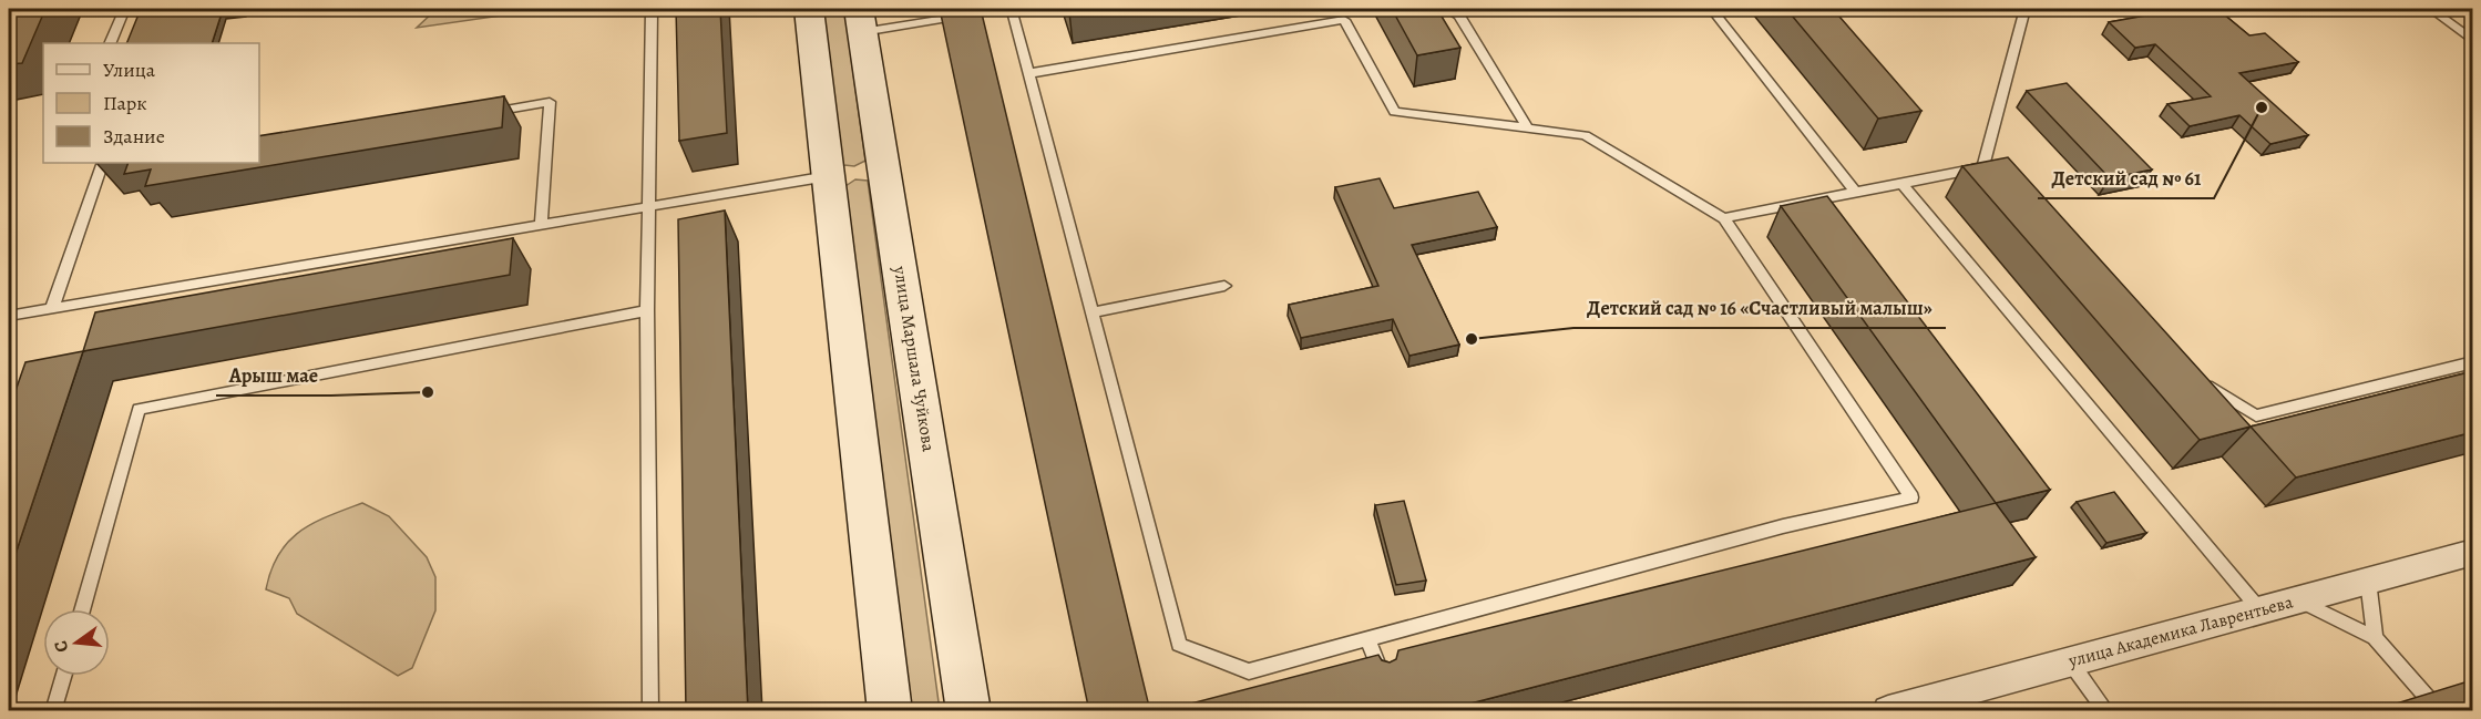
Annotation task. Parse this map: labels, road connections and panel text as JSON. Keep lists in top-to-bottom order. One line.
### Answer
{"streets":{"main road":["улица Маршала Чуйкова"],"street":["улица Академика Лаврентьева"]},"places":["Детский сад № 61","Детский сад № 16 «Счастливый малыш»","Арыш мае"],"legend":["Улица","Парк","Здание"],"north":"left"}
